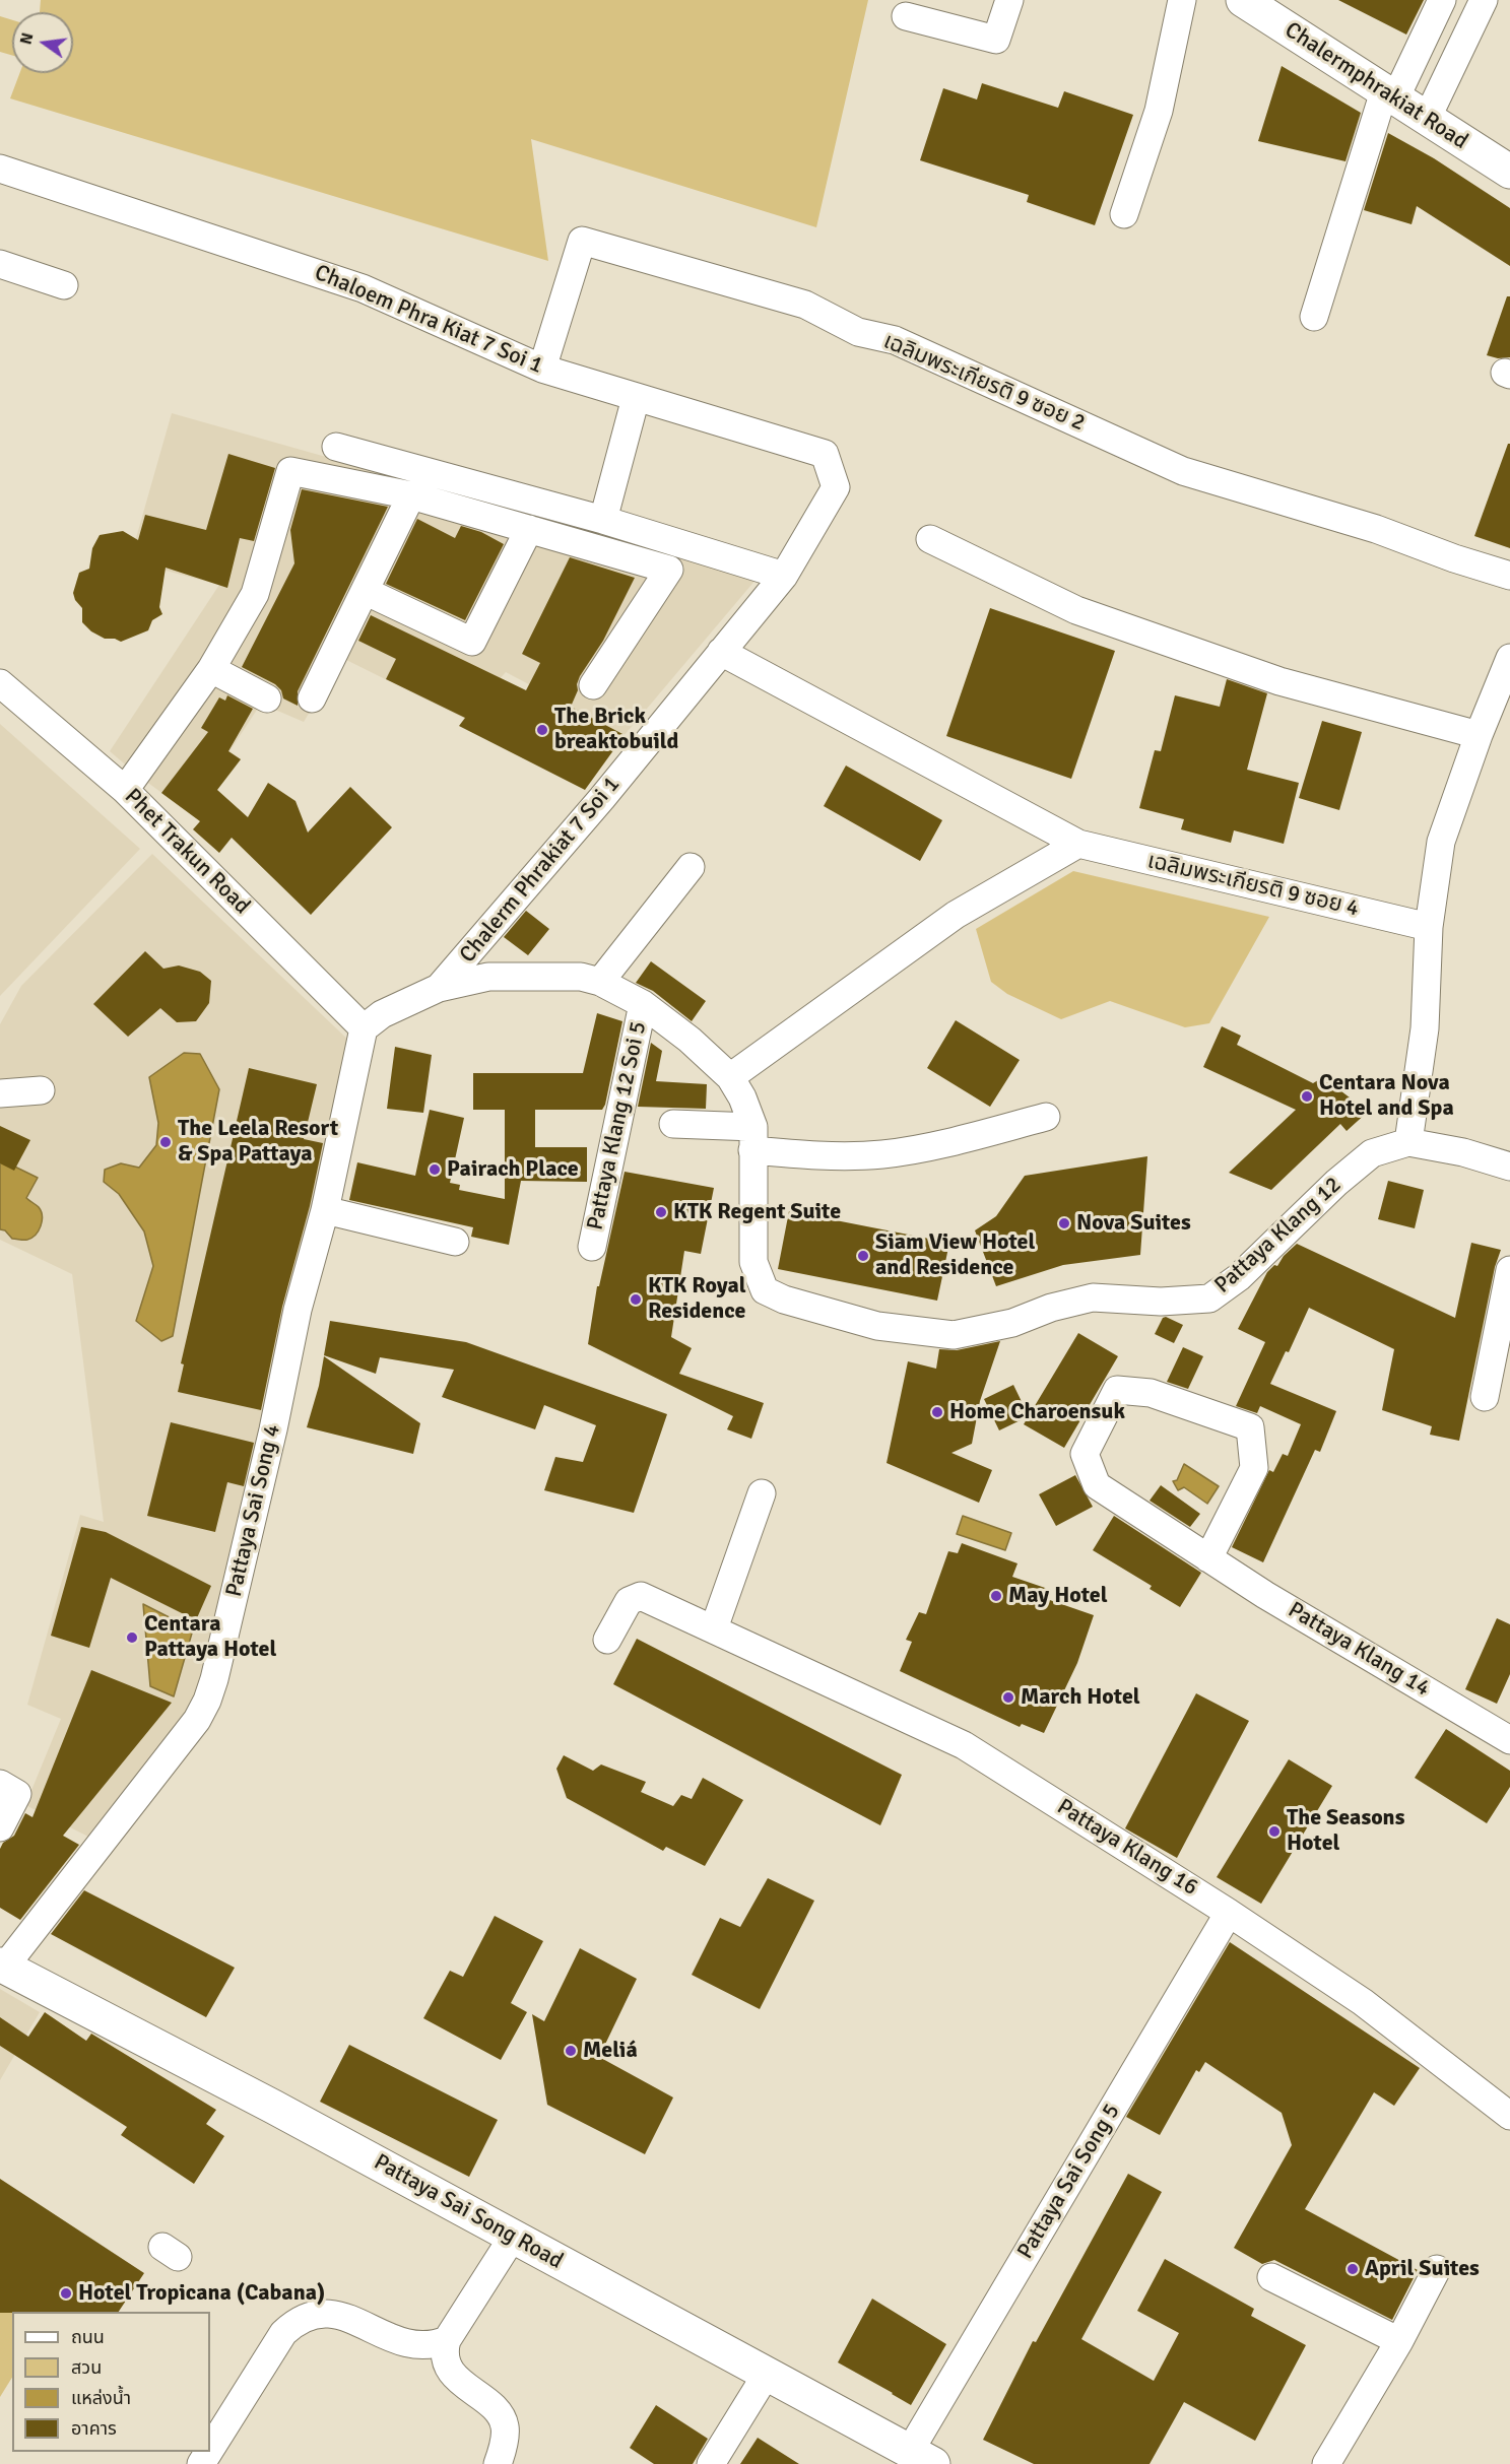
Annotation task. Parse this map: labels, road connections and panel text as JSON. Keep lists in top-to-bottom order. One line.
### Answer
{"streets":{"main road":["Chalermphrakiat Road","Pattaya Sai Song Road"],"street":["Chaloem Phra Kiat 7 Soi 1","เฉลิมพระเกียรติ 9 ซอย 2","Phet Trakun Road","Chalerm Phrakiat 7 Soi 1","เฉลิมพระเกียรติ 9 ซอย 4","Pattaya Klang 12 Soi 5","Pattaya Klang 12","Pattaya Sai Song 4","Pattaya Klang 14","Pattaya Klang 16","Pattaya Sai Song 5"]},"crossings":[["Chaloem Phra Kiat 7 Soi 1","เฉลิมพระเกียรติ 9 ซอย 2"],["Chaloem Phra Kiat 7 Soi 1","Chalerm Phrakiat 7 Soi 1"],["Phet Trakun Road","Pattaya Klang 12"],["Phet Trakun Road","Pattaya Sai Song 4"],["Chalerm Phrakiat 7 Soi 1","เฉลิมพระเกียรติ 9 ซอย 4"],["Chalerm Phrakiat 7 Soi 1","Pattaya Klang 12"],["Pattaya Klang 12 Soi 5","Pattaya Klang 12"],["Pattaya Klang 12","Pattaya Sai Song 4"],["Pattaya Sai Song 4","Pattaya Sai Song Road"],["Pattaya Klang 16","Pattaya Sai Song 5"],["Pattaya Sai Song 5","Pattaya Sai Song Road"]],"places":["The Brick breaktobuild","Centara Nova Hotel and Spa","The Leela Resort & Spa Pattaya","Pairach Place","KTK Regent Suite","Nova Suites","Siam View Hotel and Residence","KTK Royal Residence","Home Charoensuk","May Hotel","Centara Pattaya Hotel","March Hotel","The Seasons Hotel","Meliá","April Suites","Hotel Tropicana (Cabana)"],"legend":["ถนน","สวน","แหล่งน้ำ","อาคาร"],"north":"left"}
